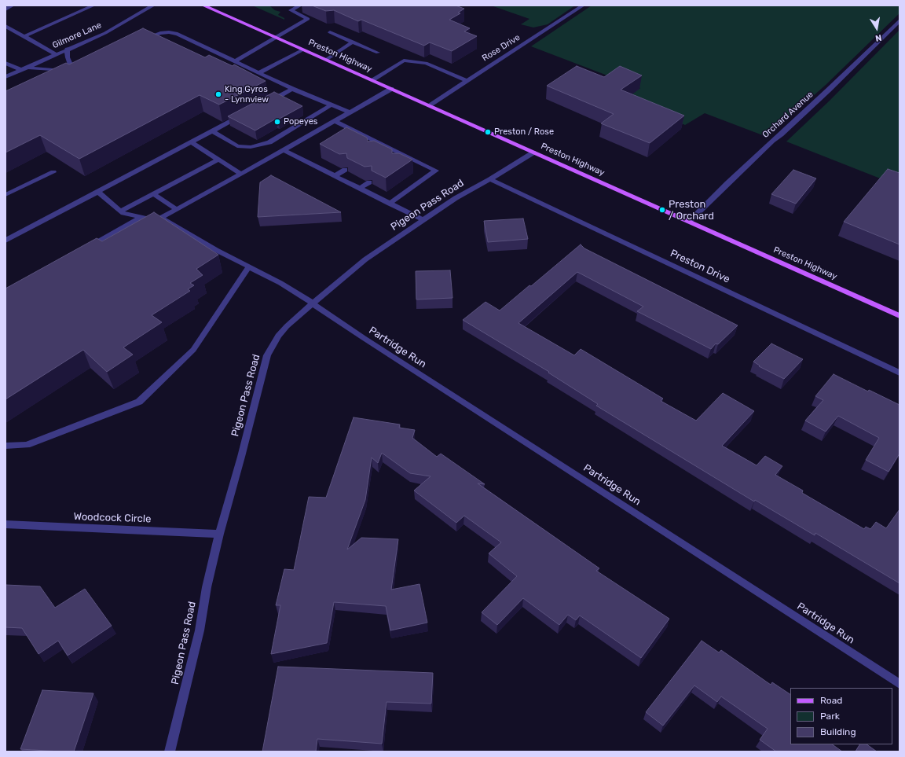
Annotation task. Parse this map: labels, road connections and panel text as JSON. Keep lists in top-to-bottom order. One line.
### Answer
{"streets":{"main road":["Preston Highway"],"street":["Gilmore Lane","Rose Drive","Orchard Avenue","Pigeon Pass Road","Preston Drive","Partridge Run","Woodcock Circle"]},"crossings":[["Rose Drive","Preston Highway"],["Preston Highway","Orchard Avenue"],["Preston Highway","Pigeon Pass Road"],["Pigeon Pass Road","Preston Drive"],["Pigeon Pass Road","Partridge Run"],["Pigeon Pass Road","Woodcock Circle"]],"places":["King Gyros - Lynnview","Popeyes","Preston / Rose","Preston / Orchard"],"legend":["Road","Park","Building"],"north":"bottom"}
